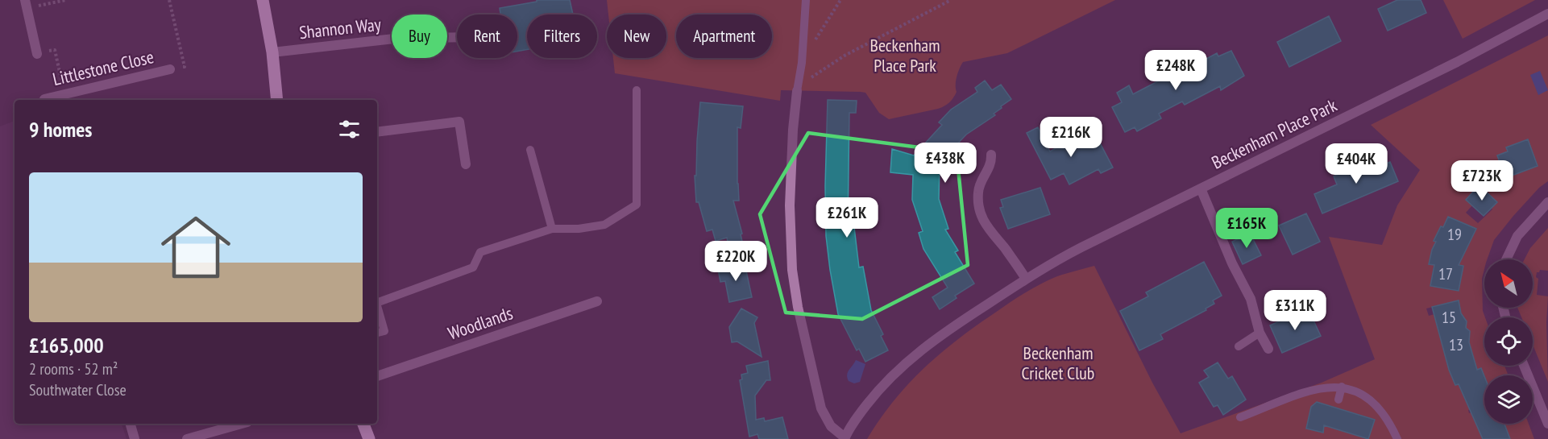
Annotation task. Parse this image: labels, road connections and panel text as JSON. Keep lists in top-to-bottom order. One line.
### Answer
{"streets":{"street":["Shannon Way","Littlestone Close","Beckenham Place Park","Woodlands"]},"parks":["Beckenham Place Park","Beckenham Cricket Club"],"house_numbers":["19","17","15","13"],"north":"top left","page":{"chip":["Buy","Rent","Filters","New","Apartment"],"price":["£248K","£216K","£438K","£404K","£723K","£261K","£165K","£220K","£311K"],"heading":"9 homes","list":[{"name":"£165,000","note":"2 rooms · 52 m² · Southwater Close"}]}}
